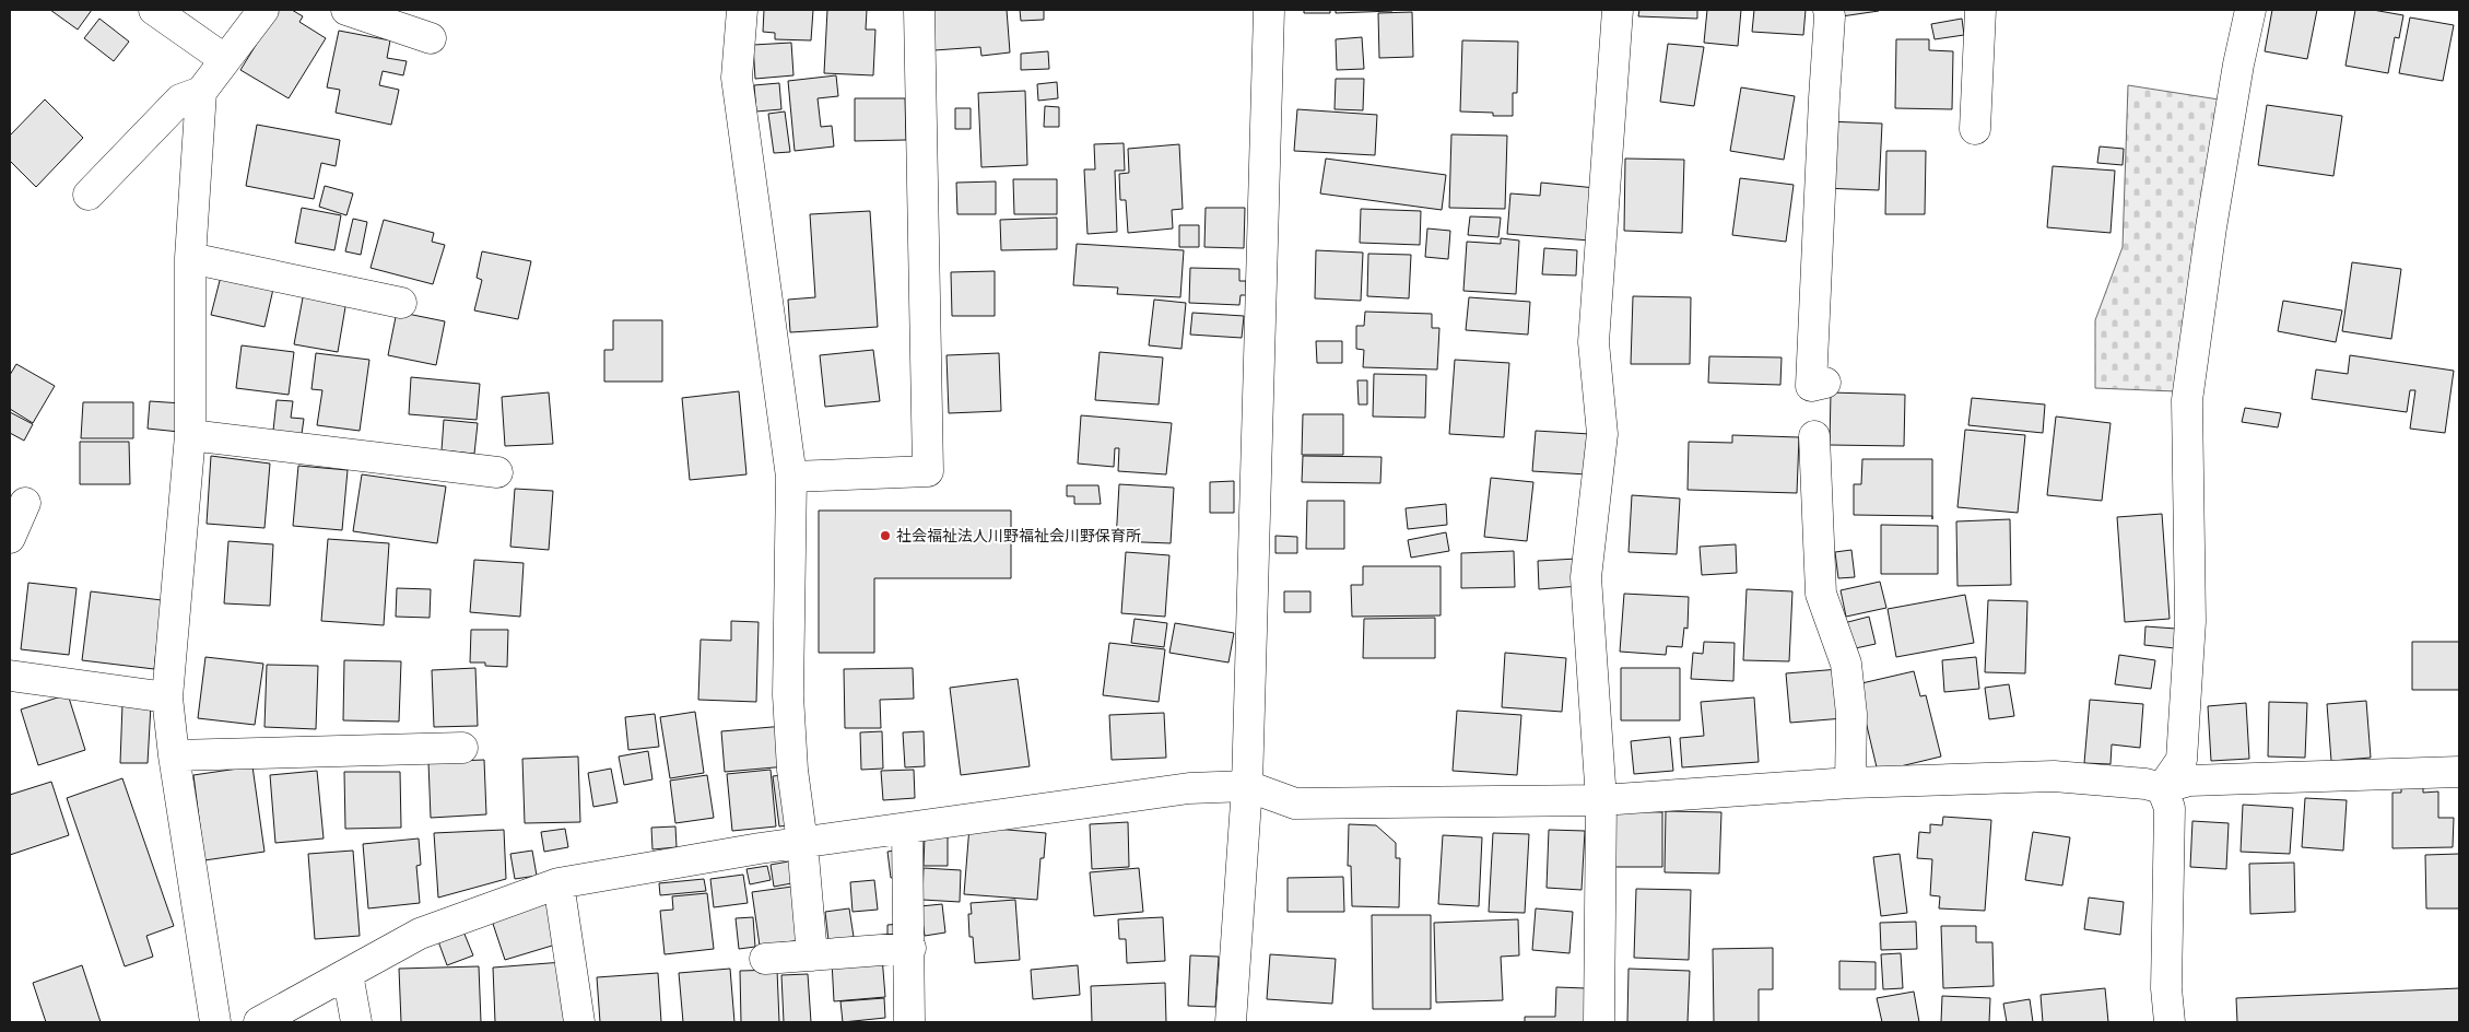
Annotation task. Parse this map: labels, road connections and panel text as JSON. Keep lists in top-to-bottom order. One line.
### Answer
{"places":["社会福祉法人川野福祉会川野保育所"]}
